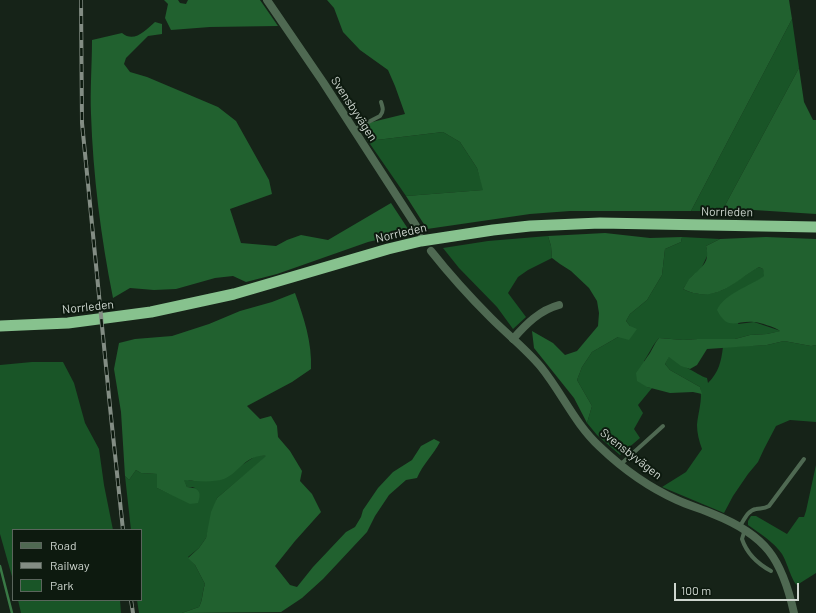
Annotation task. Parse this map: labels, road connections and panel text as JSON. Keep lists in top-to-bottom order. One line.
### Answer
{"streets":{"highway":["Norrleden"],"street":["Svensbyvägen"]},"legend":["Road","Railway","Park"],"scale_bar":"100 m"}
